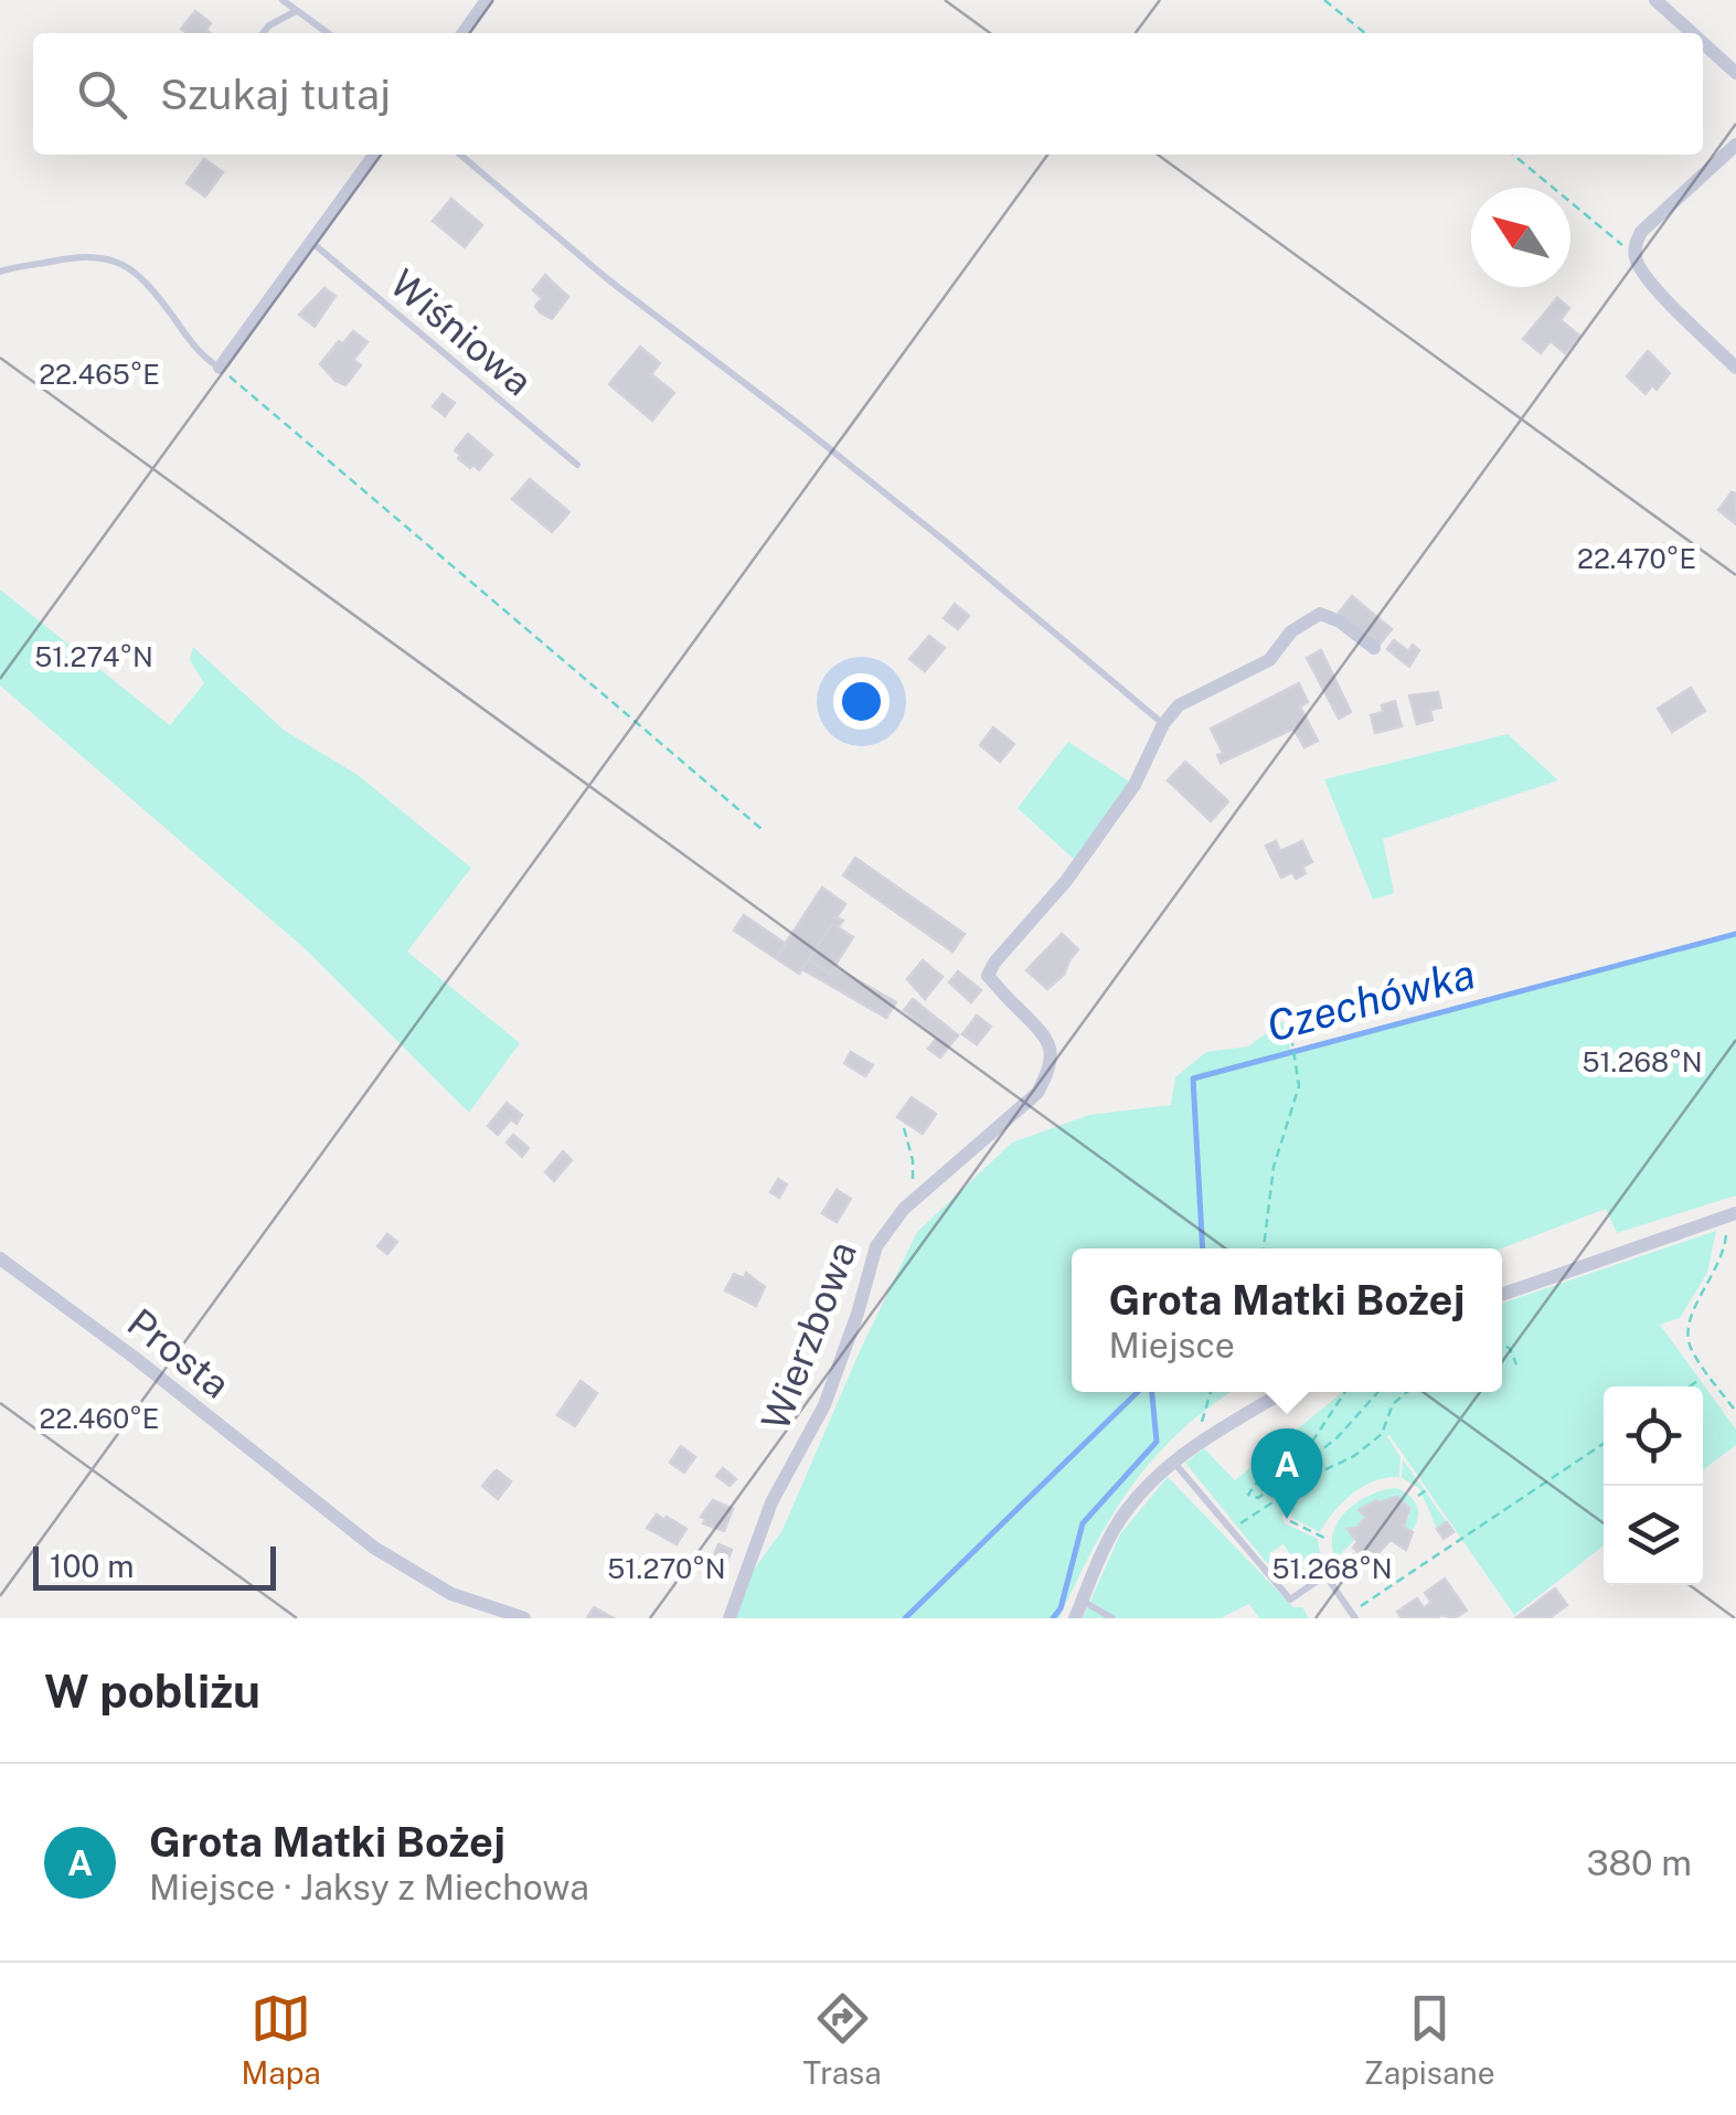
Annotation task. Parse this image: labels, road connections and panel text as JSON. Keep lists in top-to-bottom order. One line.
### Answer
{"streets":{"street":["Wierzbowa","Prosta"],"lane":["Wiśniowa"]},"water":["Czechówka"],"scale_bar":"100 m","north":"top left","page":{"search":"Szukaj tutaj","popup":["Grota Matki Bożej","Miejsce"],"pins":"A","scale":"100 m","heading":"W pobliżu","list":[{"mark":"A","name":"Grota Matki Bożej","note":"Miejsce · Jaksy z Miechowa","value":"380 m"}],"nav":["Mapa","Trasa","Zapisane"]},"coordinates":["22.465°E","22.470°E","51.274°N","51.268°N","22.460°E","51.270°N"]}
